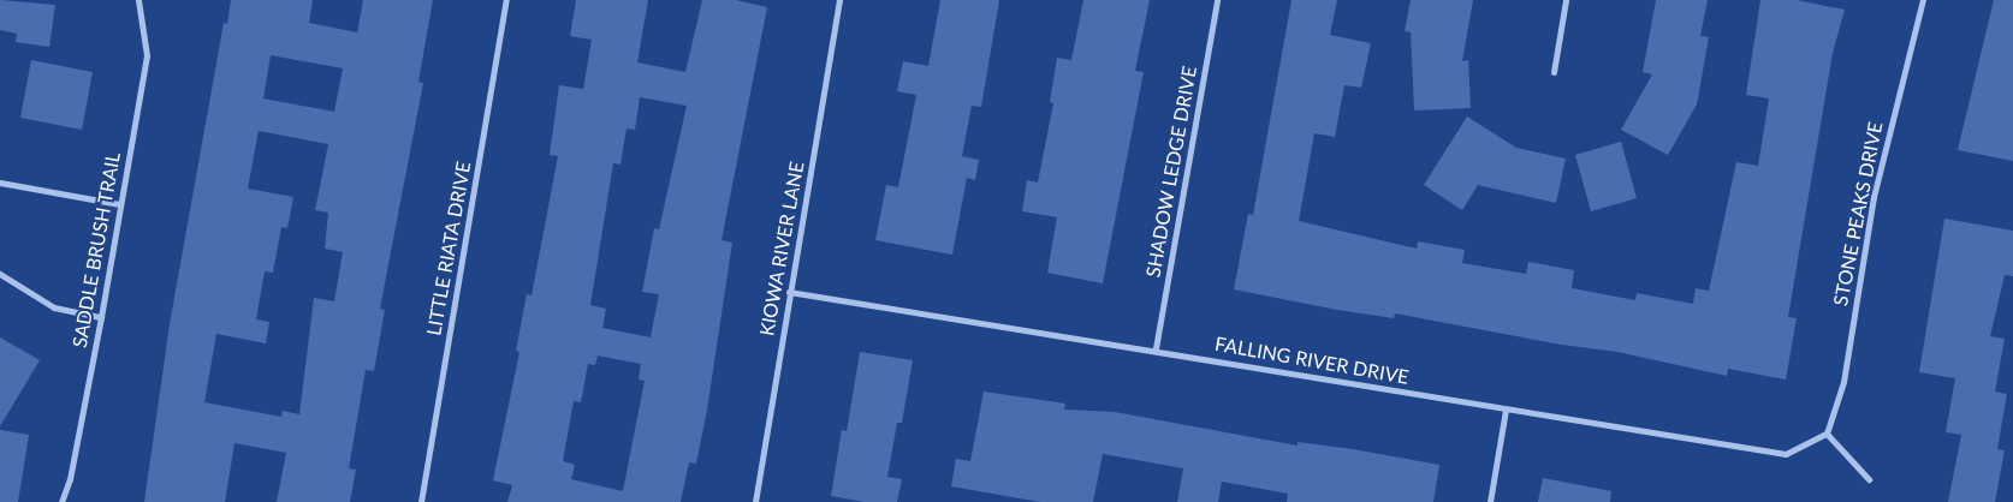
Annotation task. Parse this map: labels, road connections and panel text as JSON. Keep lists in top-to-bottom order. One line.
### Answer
{"streets":{"street":["SHADOW LEDGE DRIVE","STONE PEAKS DRIVE","LITTLE RIATA DRIVE","KIOWA RIVER LANE","SADDLE BRUSH TRAIL","FALLING RIVER DRIVE"]},"crossings":[["SHADOW LEDGE DRIVE","FALLING RIVER DRIVE"],["STONE PEAKS DRIVE","FALLING RIVER DRIVE"],["KIOWA RIVER LANE","FALLING RIVER DRIVE"]]}
